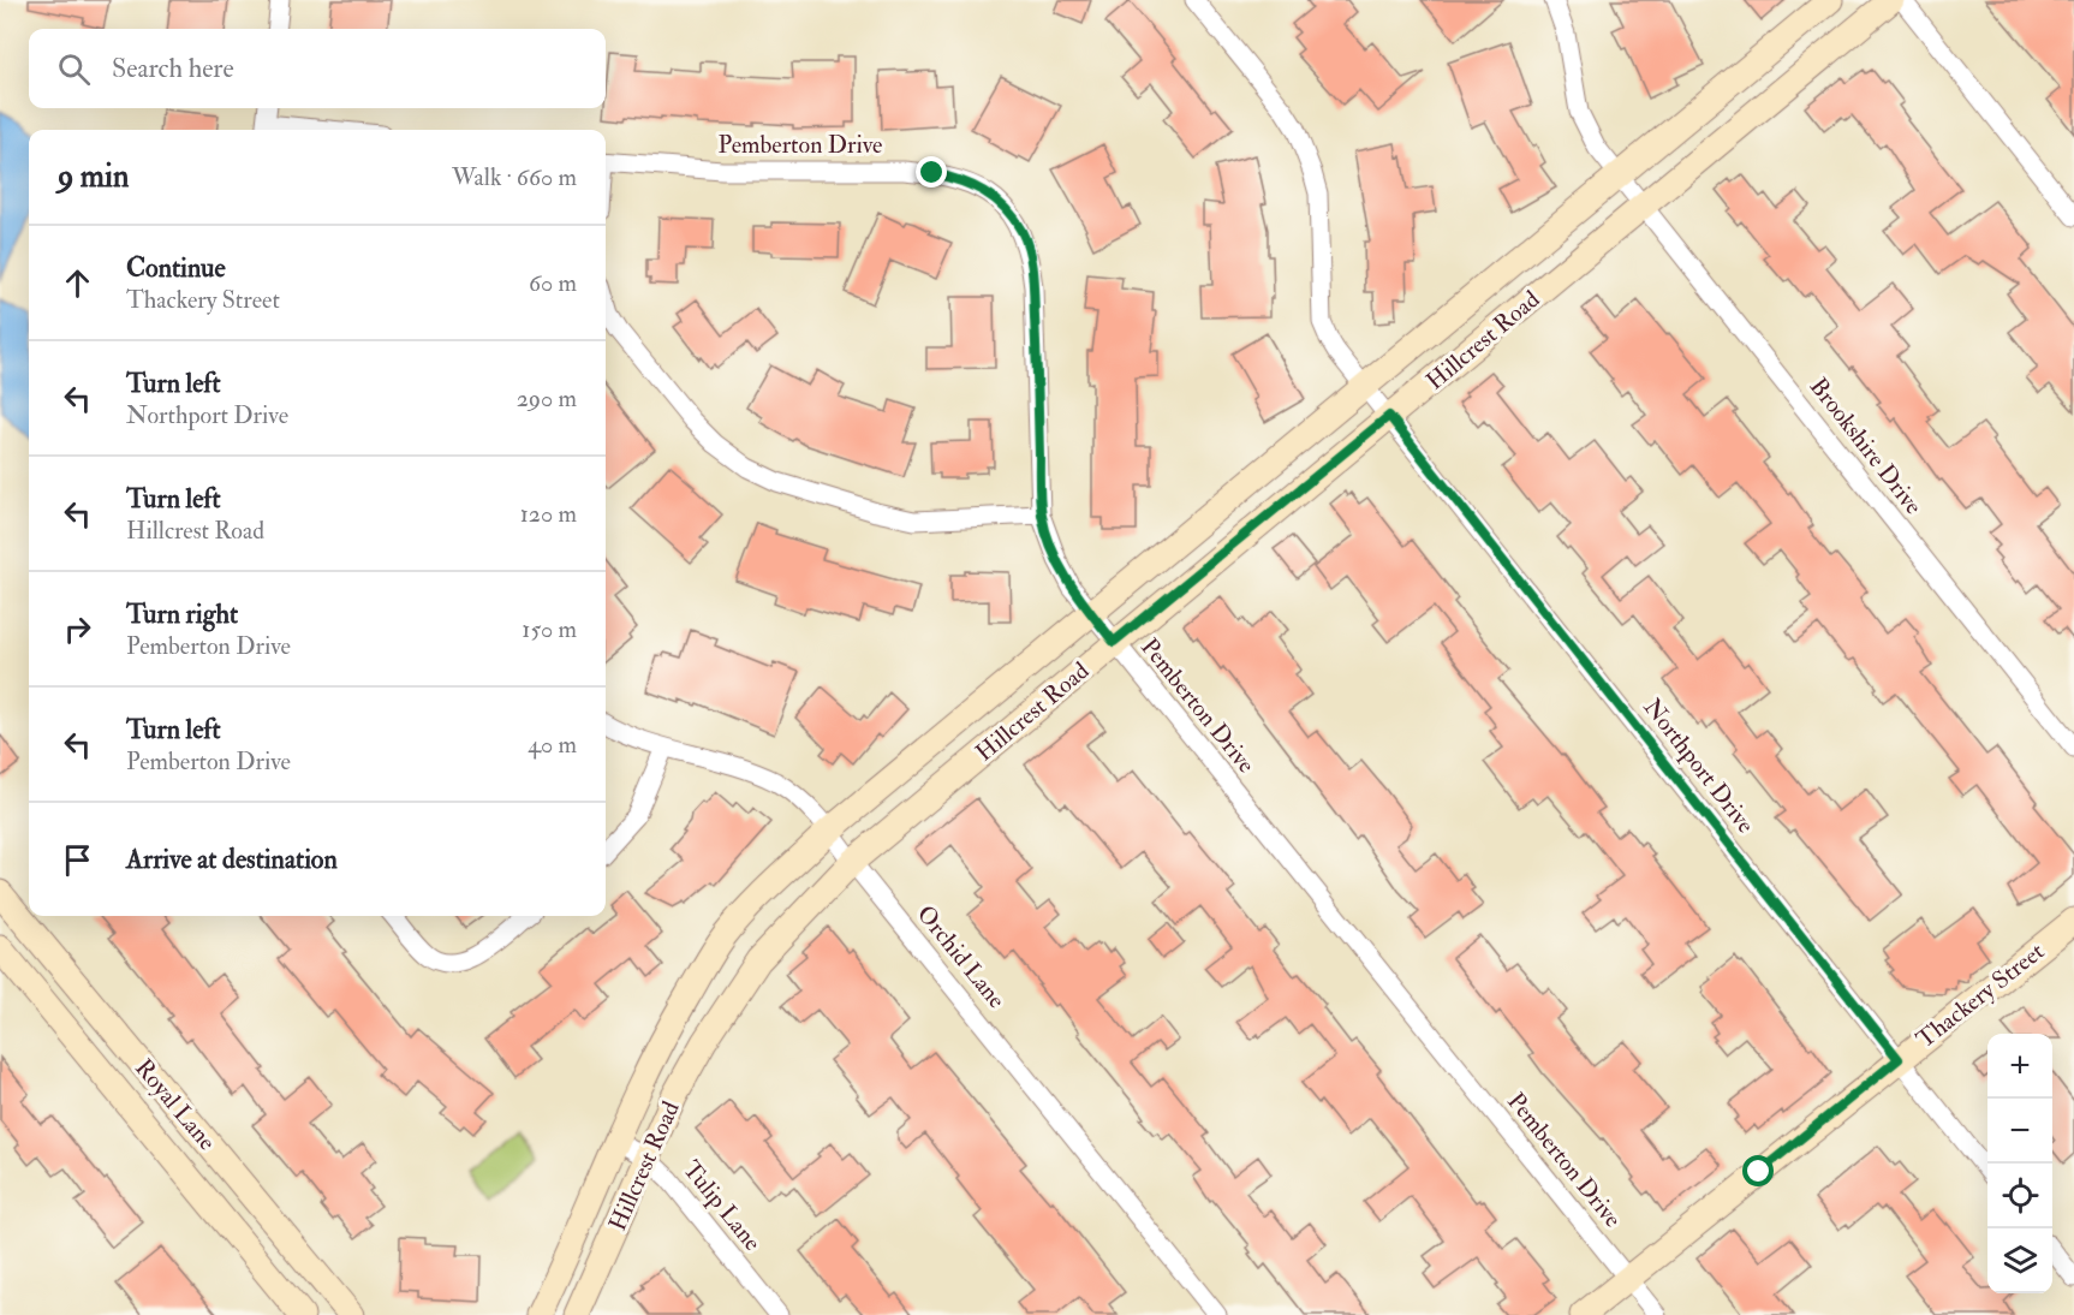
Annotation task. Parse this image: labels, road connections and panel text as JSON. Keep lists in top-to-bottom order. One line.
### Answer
{"streets":{"main road":["Hillcrest Road","Thackery Street","Royal Lane"],"street":["Pemberton Drive","Brookshire Drive","Northport Drive","Orchid Lane","Tulip Lane"]},"crossings":[["Pemberton Drive","Hillcrest Road"],["Pemberton Drive","Thackery Street"],["Hillcrest Road","Brookshire Drive"],["Hillcrest Road","Northport Drive"],["Hillcrest Road","Orchid Lane"],["Hillcrest Road","Tulip Lane"],["Northport Drive","Thackery Street"]],"page":{"search":"Search here","heading":["9 min","Walk · 660 m"],"list":[["Continue","Thackery Street","60 m"],["Turn left","Northport Drive","290 m"],["Turn left","Hillcrest Road","120 m"],["Turn right","Pemberton Drive","150 m"],["Turn left","Pemberton Drive","40 m"],"Arrive at destination"],"map_buttons":["+","−"]}}
